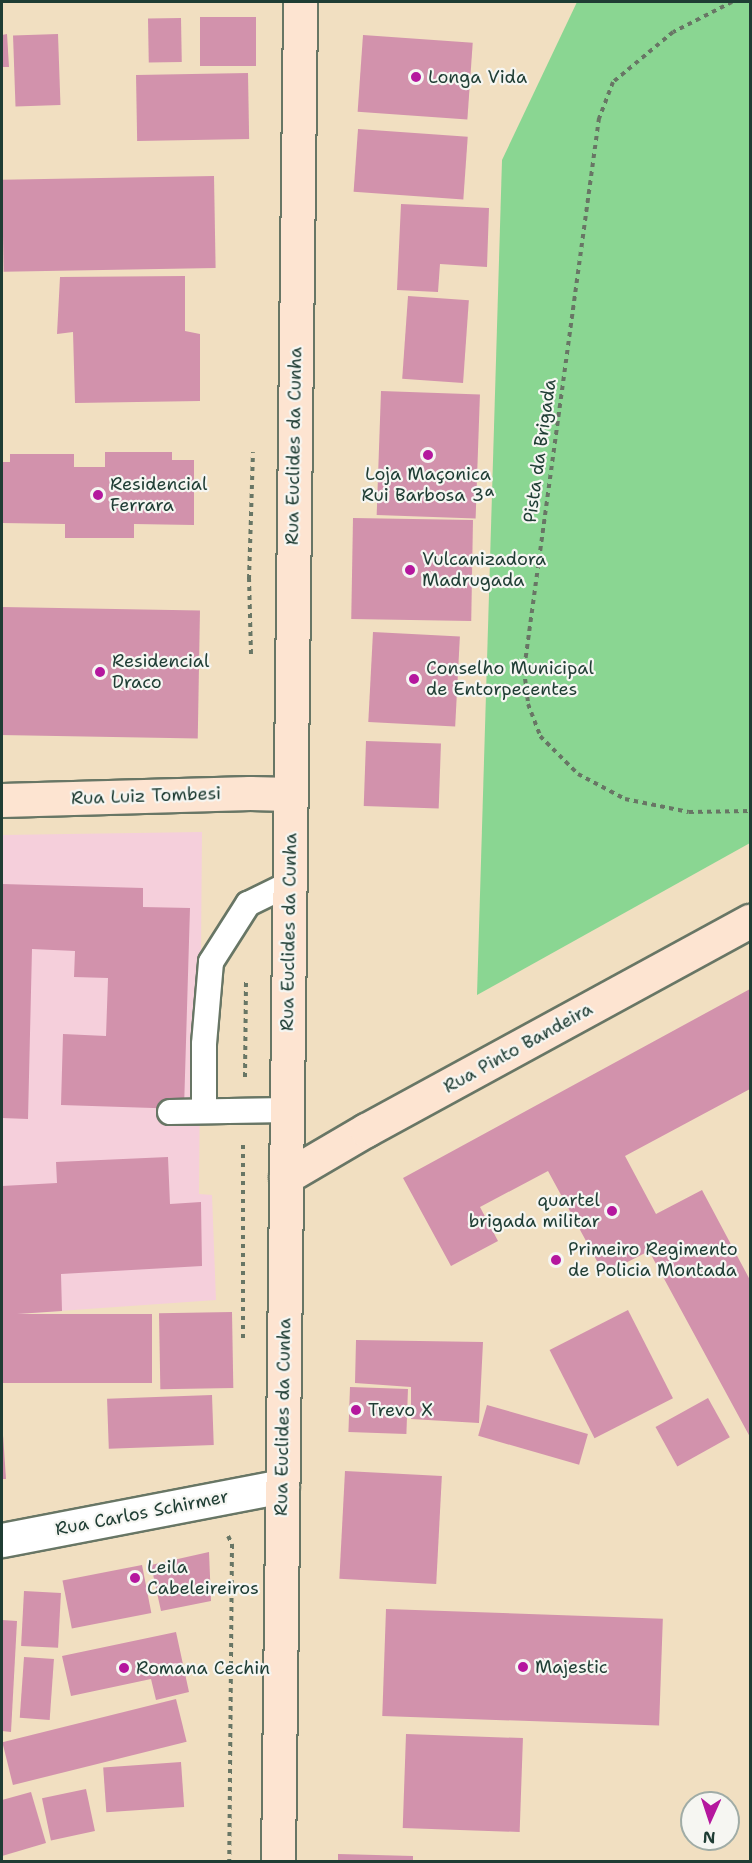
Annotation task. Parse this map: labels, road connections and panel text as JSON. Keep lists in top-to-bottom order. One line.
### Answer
{"streets":{"main road":["Rua Euclides da Cunha","Rua Luiz Tombesi","Rua Pinto Bandeira"],"street":["Rua Carlos Schirmer"],"path":["Pista da Brigada"]},"crossings":[["Rua Euclides da Cunha","Rua Luiz Tombesi"],["Rua Euclides da Cunha","Rua Pinto Bandeira"],["Rua Euclides da Cunha","Rua Carlos Schirmer"]],"places":["Longa Vida","Loja Maçonica Rui Barbosa 3ª","Residencial Ferrara","Vulcanizadora Madrugada","Residencial Draco","Conselho Municipal de Entorpecentes","quartel brigada militar","Primeiro Regimento de Policia Montada","Trevo X","Leila Cabeleireiros","Majestic","Romana Cechin"],"north":"bottom"}
